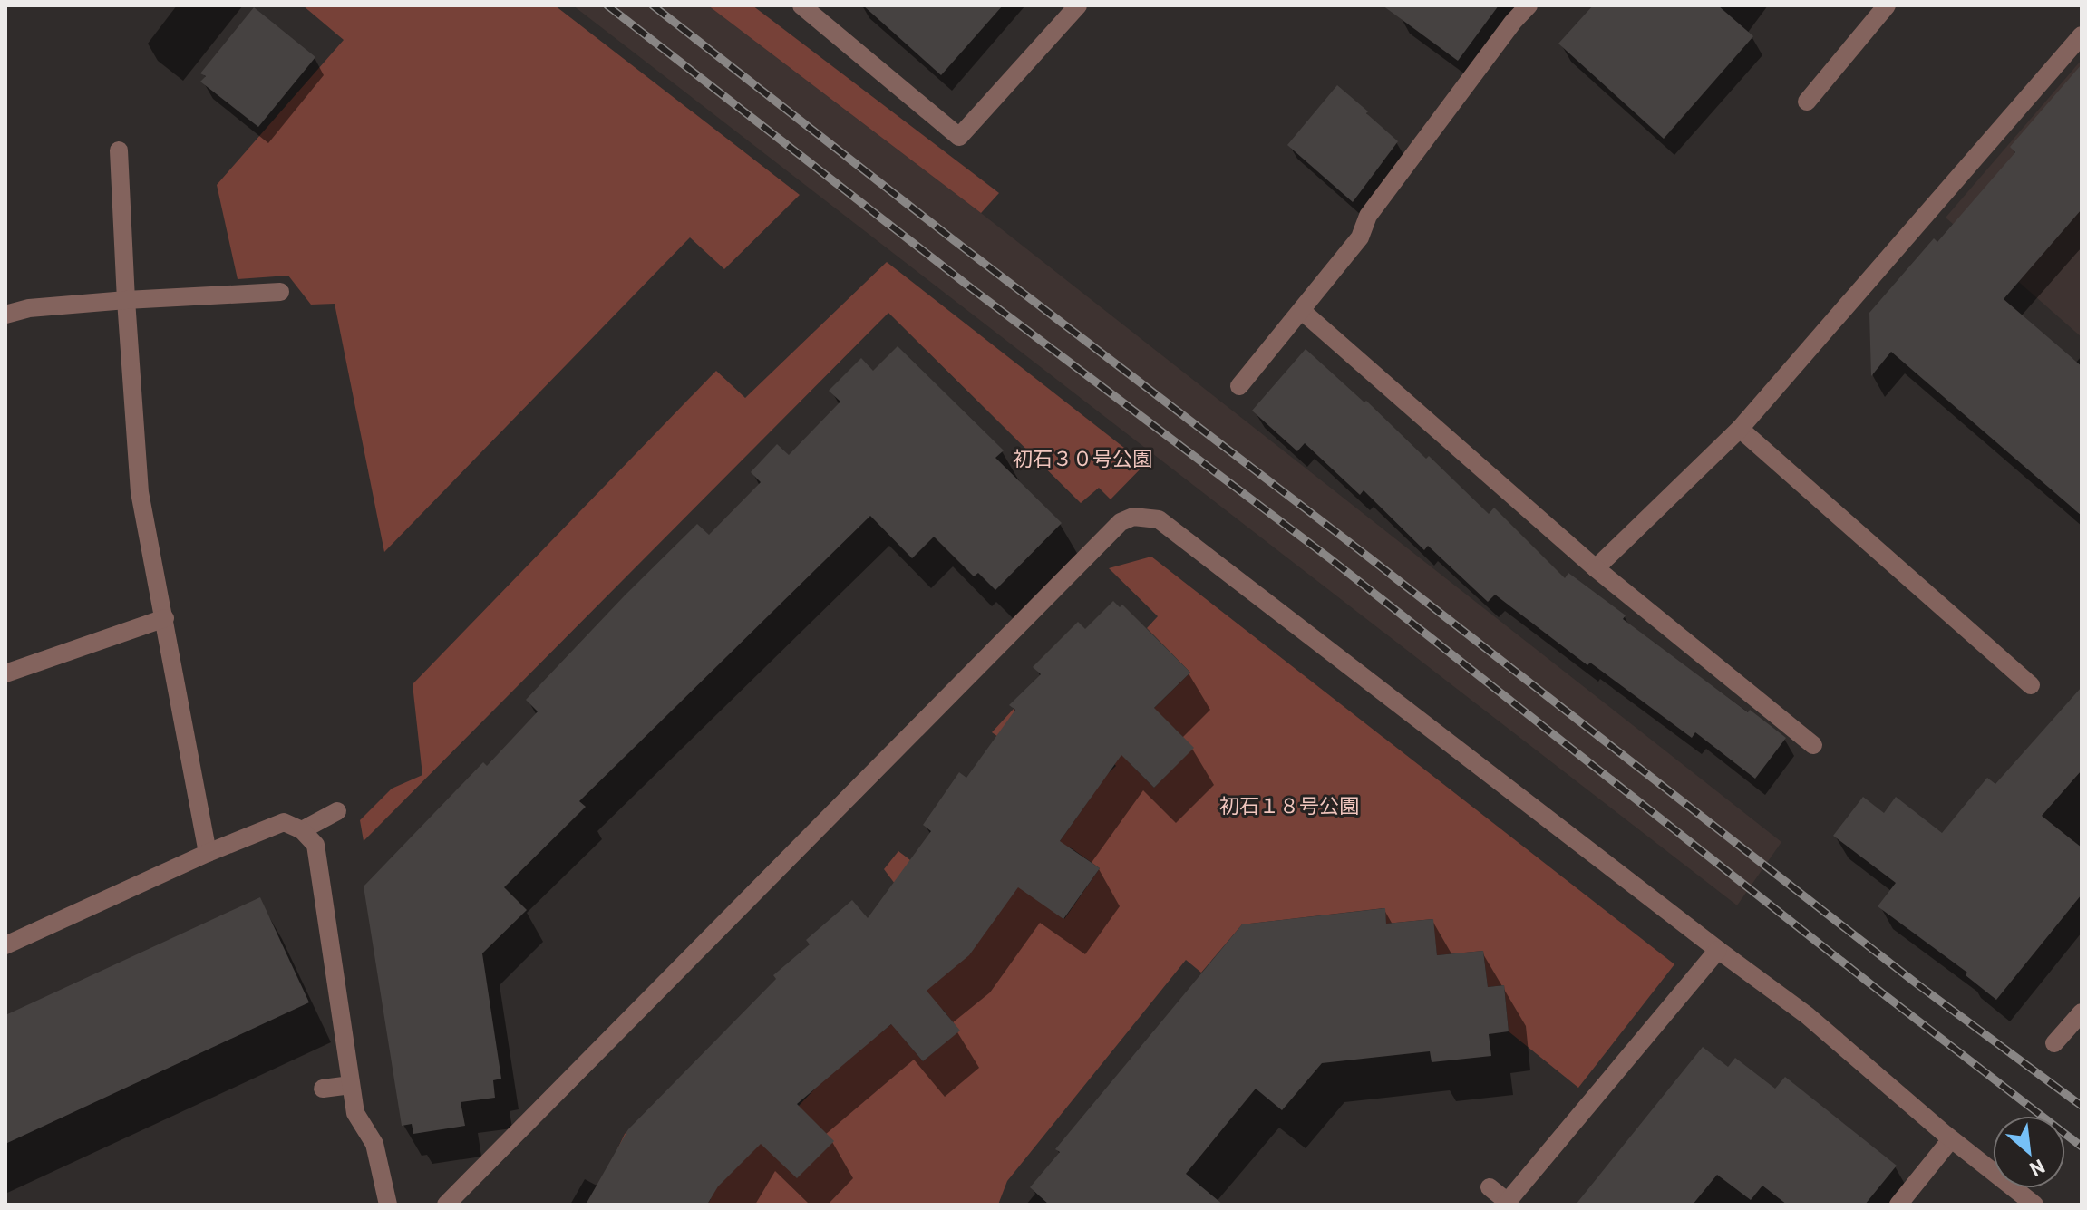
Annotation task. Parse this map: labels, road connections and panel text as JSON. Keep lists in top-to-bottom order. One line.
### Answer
{"parks":["初石３０号公園","初石１８号公園"],"north":"bottom right"}
